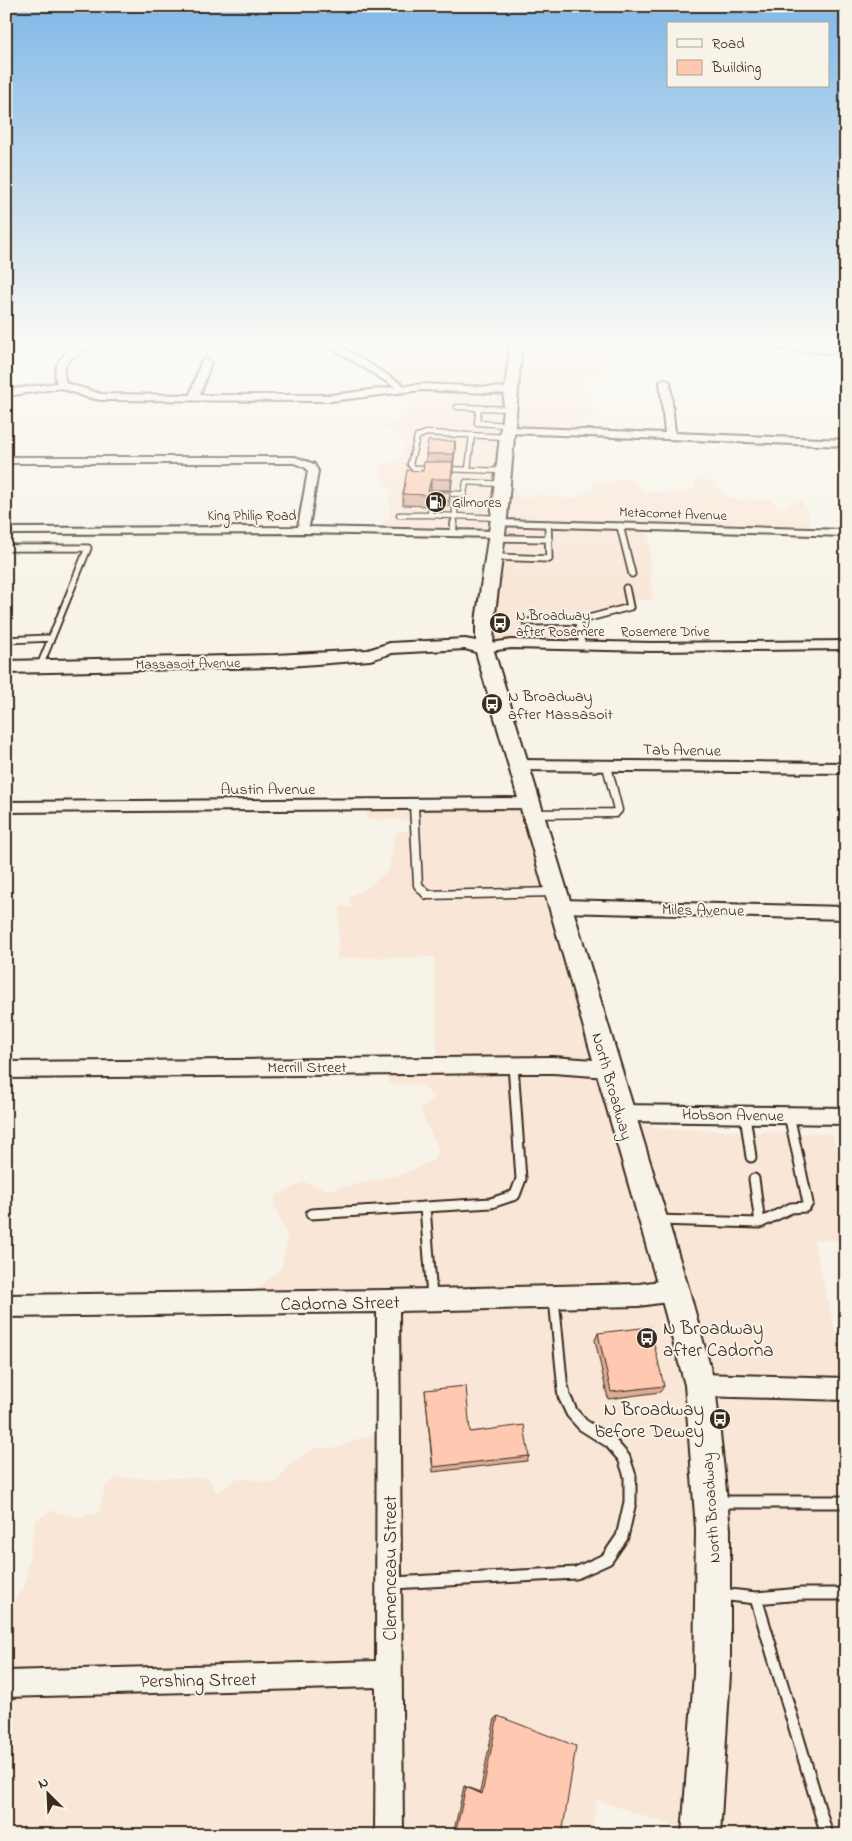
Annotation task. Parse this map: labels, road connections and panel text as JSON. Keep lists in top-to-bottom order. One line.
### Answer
{"streets":{"main road":["Massasoit Avenue","North Broadway"],"street":["Metacomet Avenue","King Philip Road","Rosemere Drive","Tab Avenue","Austin Avenue","Miles Avenue","Merrill Street","Hobson Avenue","Cadorna Street","Clemenceau Street","Pershing Street"]},"crossings":[["Metacomet Avenue","King Philip Road"],["Metacomet Avenue","North Broadway"],["King Philip Road","North Broadway"],["Rosemere Drive","Massasoit Avenue"],["Rosemere Drive","North Broadway"],["Massasoit Avenue","North Broadway"],["Tab Avenue","North Broadway"],["Austin Avenue","North Broadway"],["Miles Avenue","North Broadway"],["Merrill Street","North Broadway"],["North Broadway","Hobson Avenue"],["North Broadway","Cadorna Street"],["Cadorna Street","Clemenceau Street"],["Clemenceau Street","Pershing Street"]],"places":{"fuel station":["Gilmores"],"bus stop":["N Broadway after Rosemere","N Broadway after Massasoit","N Broadway after Cadorna","N Broadway before Dewey"]},"legend":["Road","Building"],"north":"top left"}
